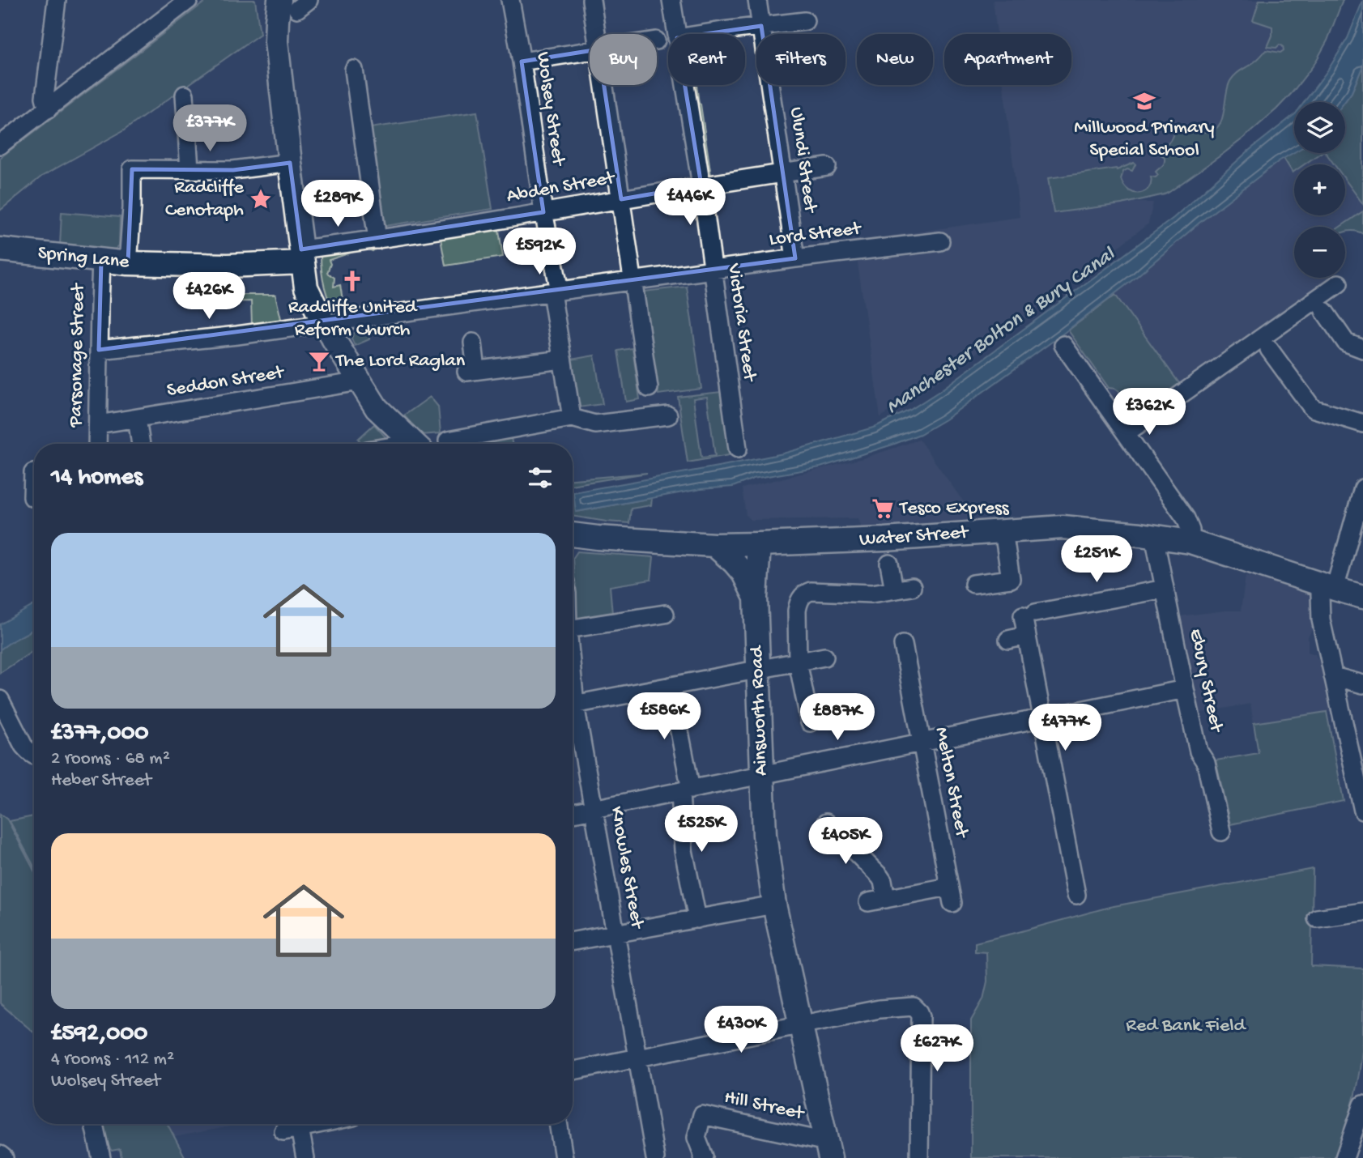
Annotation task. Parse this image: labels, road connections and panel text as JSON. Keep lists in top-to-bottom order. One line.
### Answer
{"streets":{"main road":["Spring Lane","Water Street","Ainsworth Road"],"street":["Wolsey Street","Ulundi Street","Abden Street","Lord Street","Victoria Street","Parsonage Street","Seddon Street","Ebury Street","Melton Street","Knowles Street","Hill Street"]},"crossings":[["Wolsey Street","Abden Street"],["Wolsey Street","Lord Street"],["Ulundi Street","Abden Street"],["Ulundi Street","Lord Street"],["Abden Street","Spring Lane"],["Abden Street","Victoria Street"],["Lord Street","Victoria Street"],["Lord Street","Parsonage Street"],["Spring Lane","Parsonage Street"],["Parsonage Street","Seddon Street"],["Water Street","Ebury Street"],["Water Street","Ainsworth Road"],["Ainsworth Road","Hill Street"]],"water":["Manchester Bolton & Bury Canal"],"parks":["Red Bank Field"],"places":{"school or university":["Millwood Primary Special School"],"place":["Radcliffe Cenotaph"],"church":["Radcliffe United Reform Church"],"bar":["The Lord Raglan"],"supermarket":["Tesco Express"]},"page":{"chip":["Buy","Rent","Filters","New","Apartment"],"map_buttons":["+","−"],"price":["£377K","£446K","£289K","£592K","£426K","£362K","£251K","£586K","£887K","£477K","£525K","£405K","£430K","£627K"],"heading":"14 homes","list":[{"name":"£377,000","note":"2 rooms · 68 m² · Heber Street"},{"name":"£592,000","note":"4 rooms · 112 m² · Wolsey Street"}]}}
